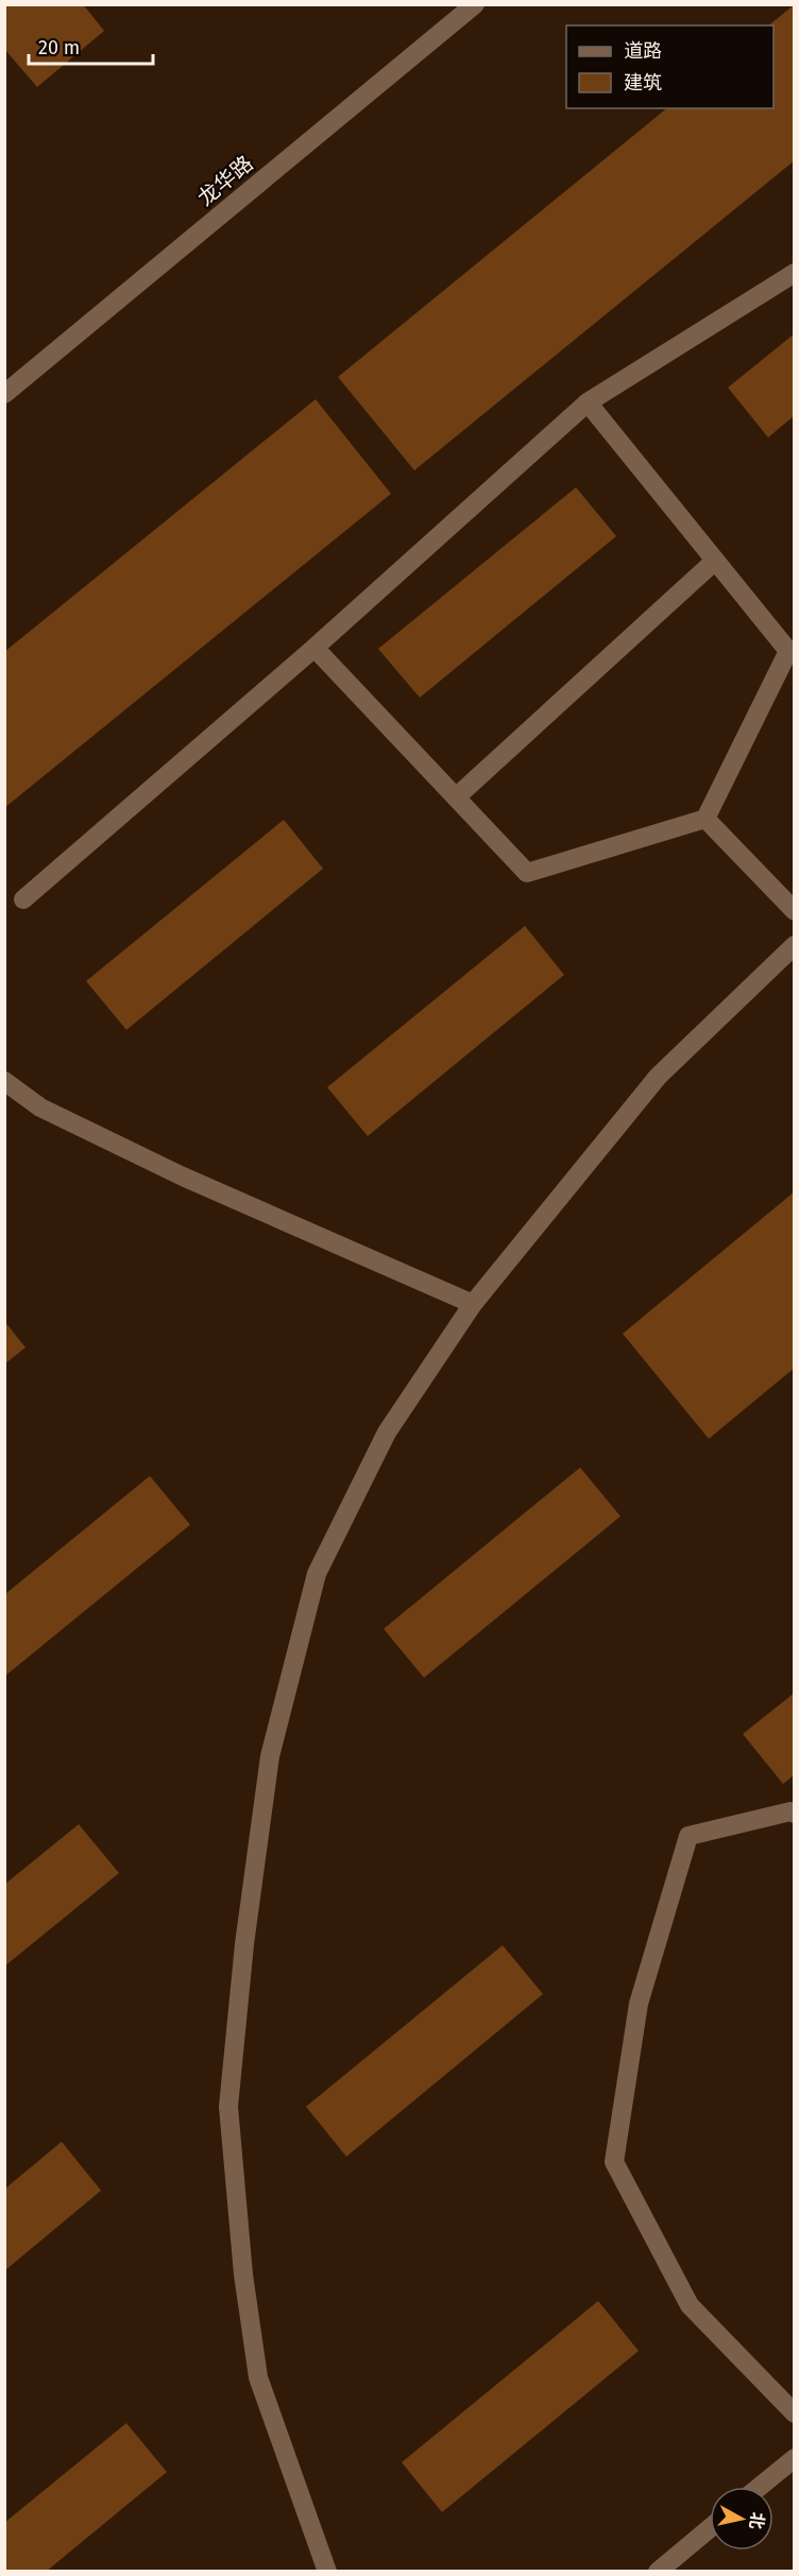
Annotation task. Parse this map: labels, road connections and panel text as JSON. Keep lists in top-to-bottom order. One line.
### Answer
{"streets":{"street":["龙华路"]},"legend":["道路","建筑"],"scale_bar":"20 m","north":"right"}
